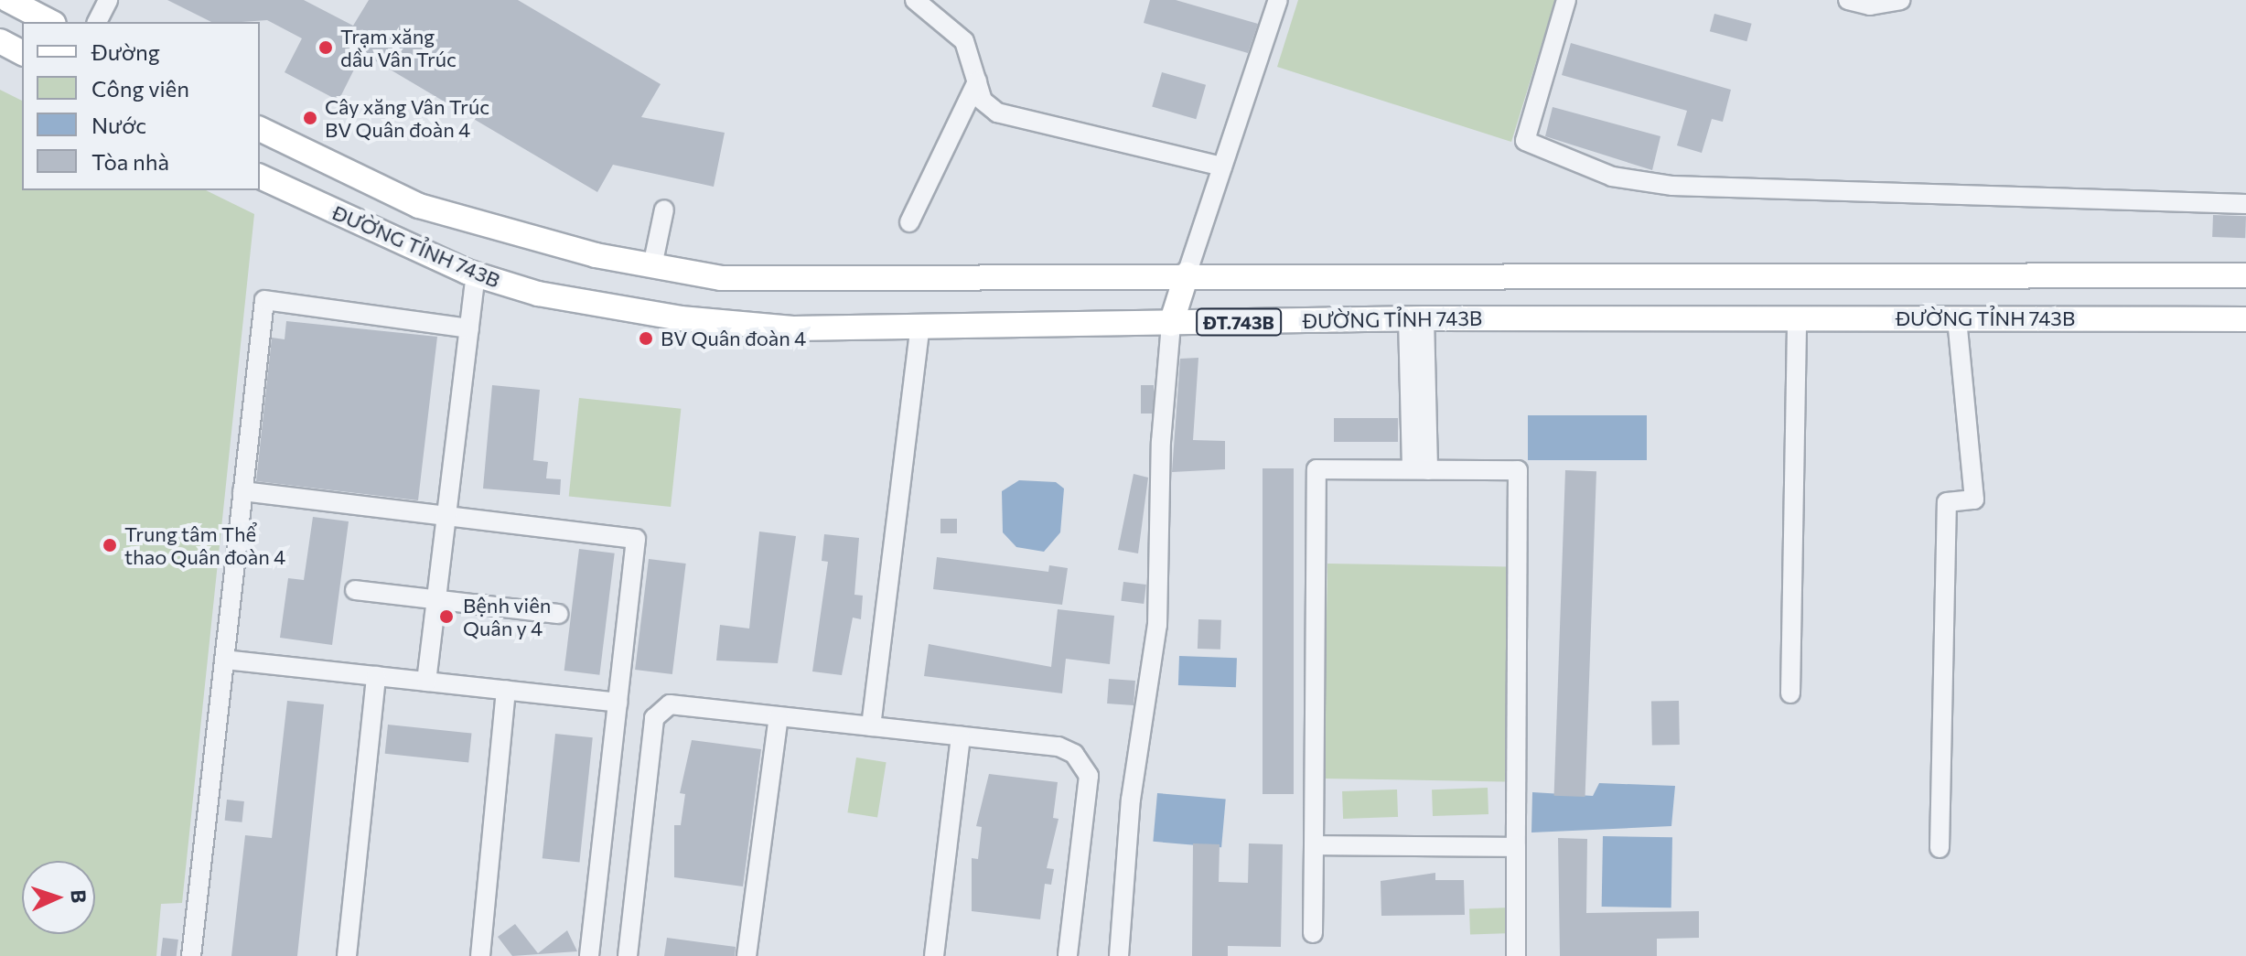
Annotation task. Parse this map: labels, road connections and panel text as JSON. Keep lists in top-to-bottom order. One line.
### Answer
{"streets":{"main road":["ĐƯỜNG TỈNH 743B","ĐT.743B"]},"places":["Trạm xăng dầu Vân Trúc","Cây xăng Vân Trúc BV Quân đoàn 4","BV Quân đoàn 4","Trung tâm Thể thao Quân đoàn 4","Bệnh viên Quân y 4"],"legend":["Đường","Công viên","Nước","Tòa nhà"],"north":"right"}
